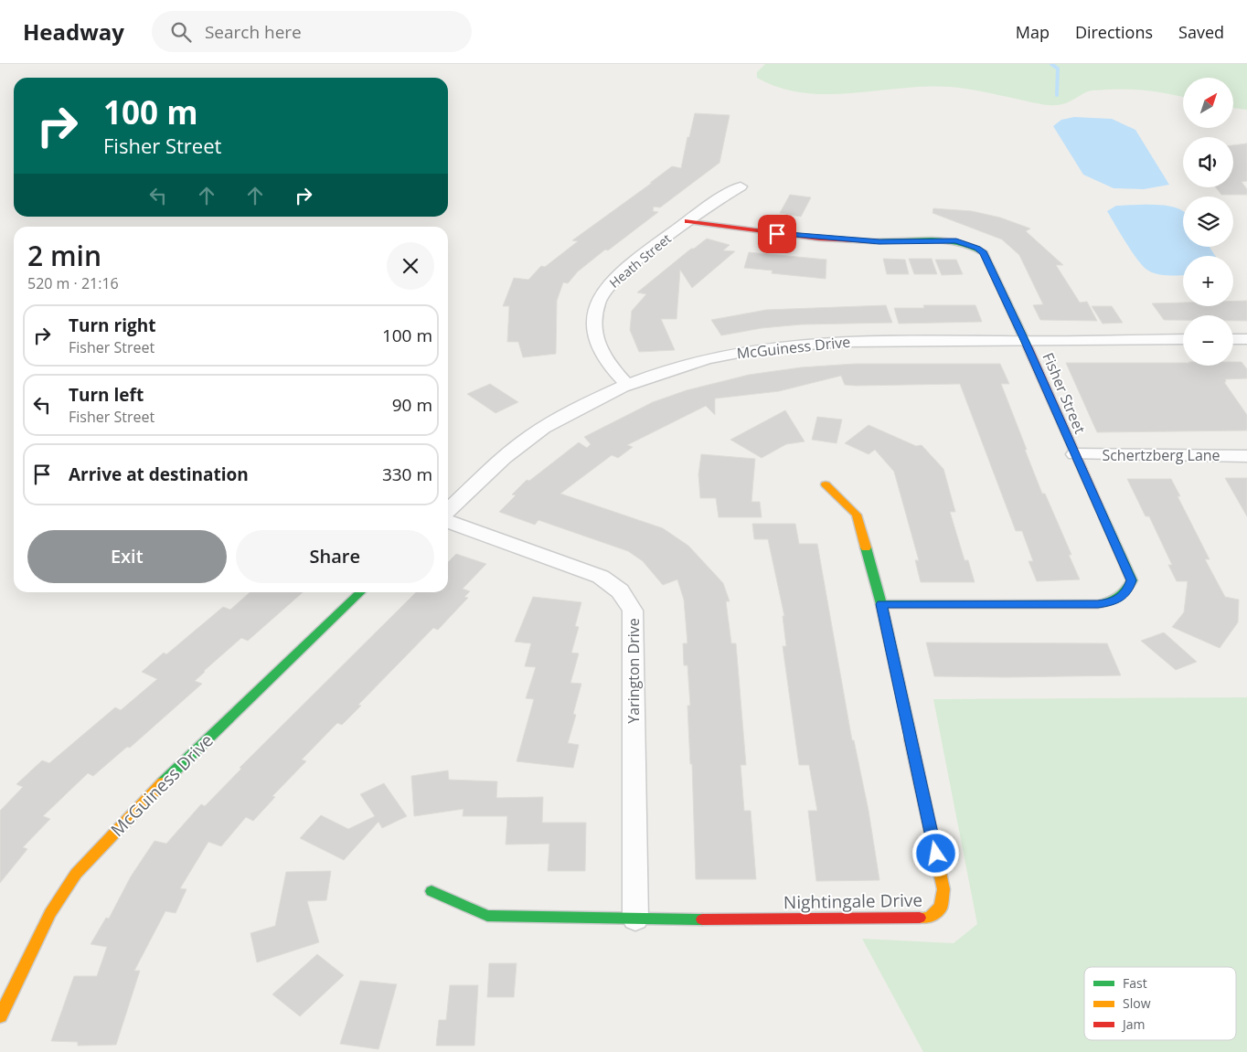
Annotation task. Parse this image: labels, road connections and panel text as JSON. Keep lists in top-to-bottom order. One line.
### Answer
{"streets":{"street":["Heath Street","McGuiness Drive","Fisher Street","Schertzberg Lane","Yarington Drive","Nightingale Drive"]},"crossings":[["Heath Street","McGuiness Drive"],["Heath Street","Fisher Street"],["McGuiness Drive","Fisher Street"],["Fisher Street","Schertzberg Lane"],["Fisher Street","Nightingale Drive"],["Yarington Drive","Nightingale Drive"]],"legend":["Fast","Slow","Jam"],"north":"top right","page":{"header":"Headway","search":"Search here","nav":["Map","Directions","Saved"],"map_buttons":["+","−"],"turn":["100 m","Fisher Street"],"heading":["2 min","520 m · 21:16"],"list":[{"name":"Turn right","note":"Fisher Street","value":"100 m"},{"name":"Turn left","note":"Fisher Street","value":"90 m"},{"name":"Arrive at destination","value":"330 m"}],"buttons":["Exit","Share"]}}
